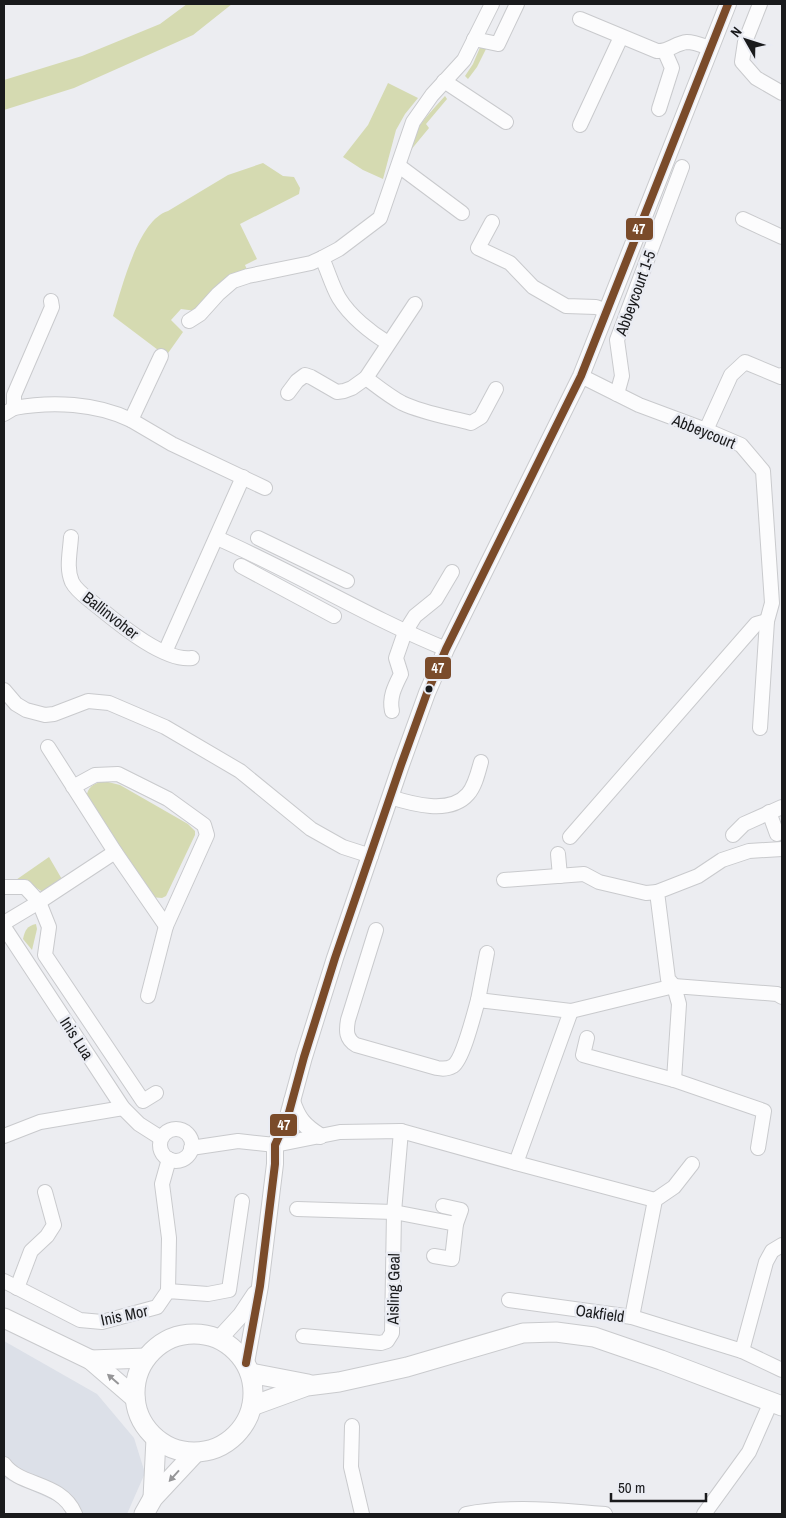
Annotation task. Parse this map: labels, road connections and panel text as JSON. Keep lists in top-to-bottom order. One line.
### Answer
{"streets":{"street":["Abbeycourt 1-5","Abbeycourt","Ballinvoher","Inis Lua","Aisling Geal","Oakfield","Inis Mor"]},"crossings":[["Abbeycourt 1-5","Abbeycourt"]],"lines":["transit line 47"],"scale_bar":"50 m","north":"top left"}
